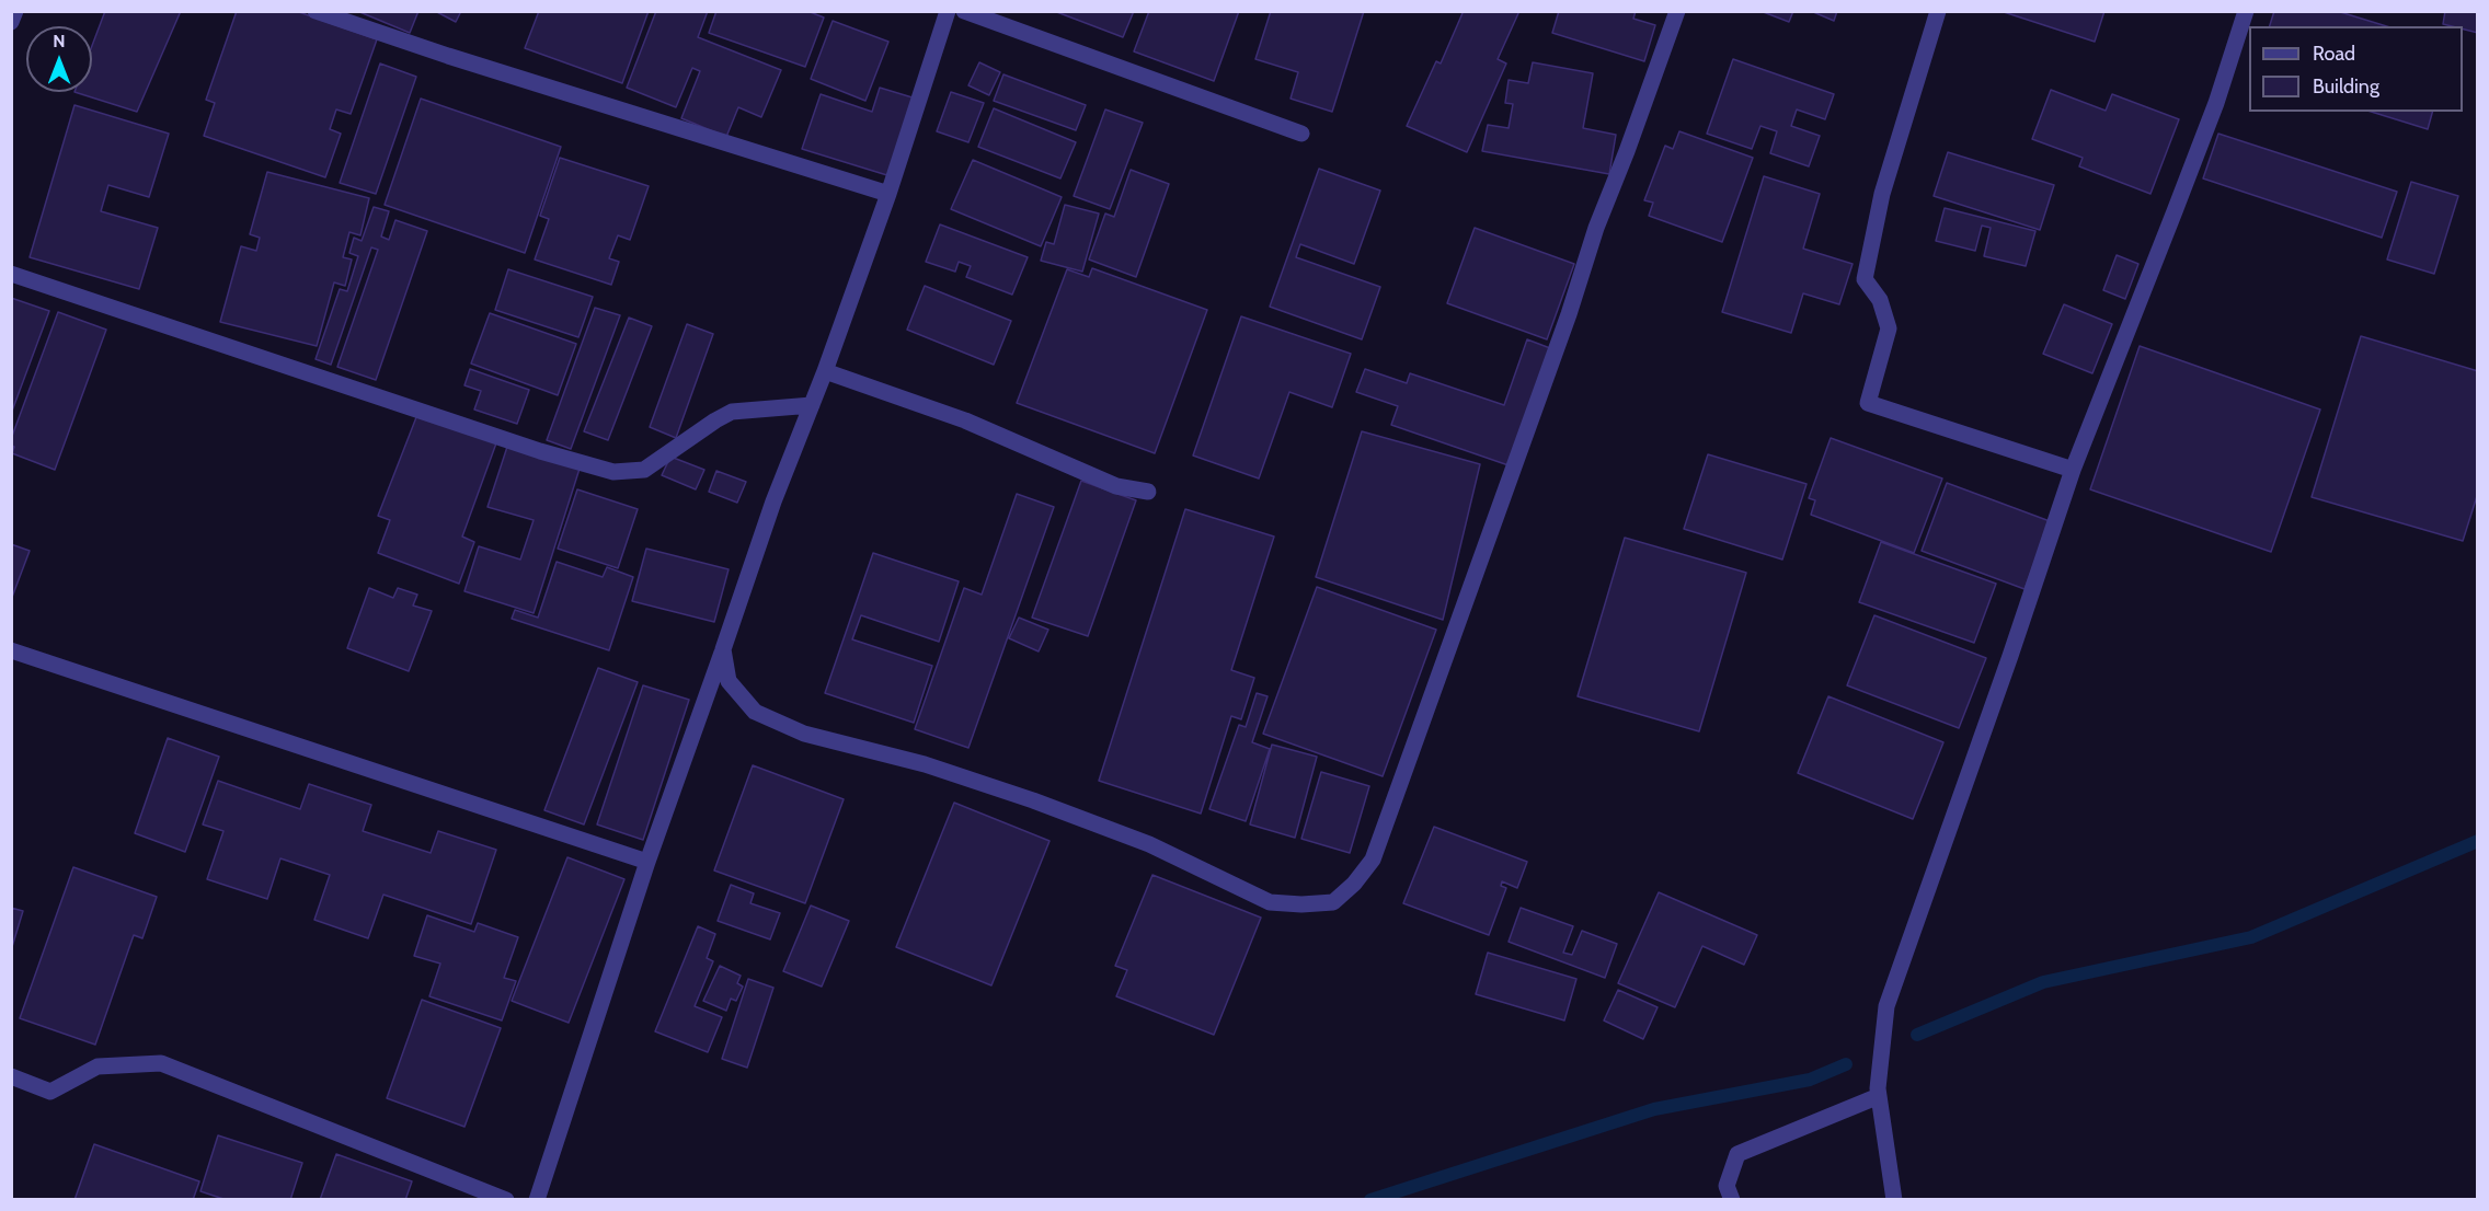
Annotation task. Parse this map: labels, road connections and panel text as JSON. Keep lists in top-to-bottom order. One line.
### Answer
{"legend":["Road","Building"],"north":"top"}
